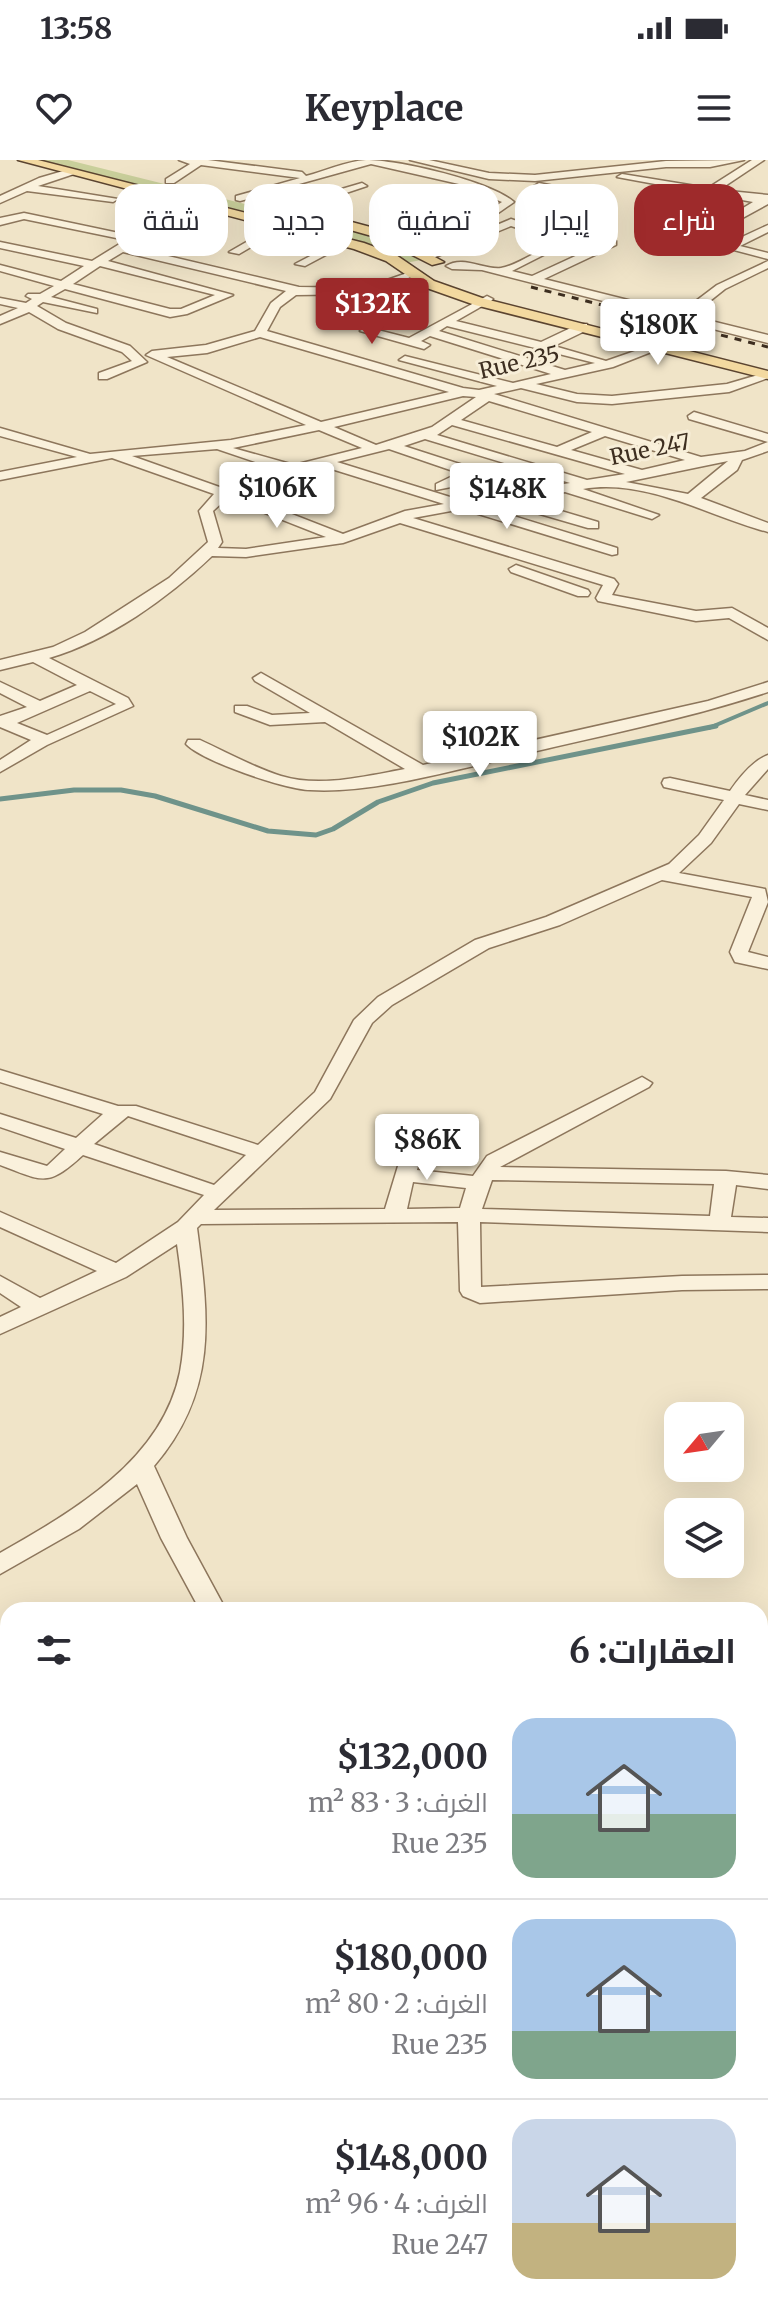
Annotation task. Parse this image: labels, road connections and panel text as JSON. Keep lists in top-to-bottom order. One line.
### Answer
{"streets":{"street":["Rue 235","Rue 247"]},"north":"bottom left","page":{"status":"13:58","header":"Keyplace","chip":["شراء","إيجار","تصفية","جديد","شقة"],"price":["$132K","$180K","$106K","$148K","$102K","$86K"],"heading":"العقارات: 6","list":[{"name":"$132,000","note":"الغرف: 3 · 83 m² · Rue 235"},{"name":"$180,000","note":"الغرف: 2 · 80 m² · Rue 235"},{"name":"$148,000","note":"الغرف: 4 · 96 m² · Rue 247"}]}}
